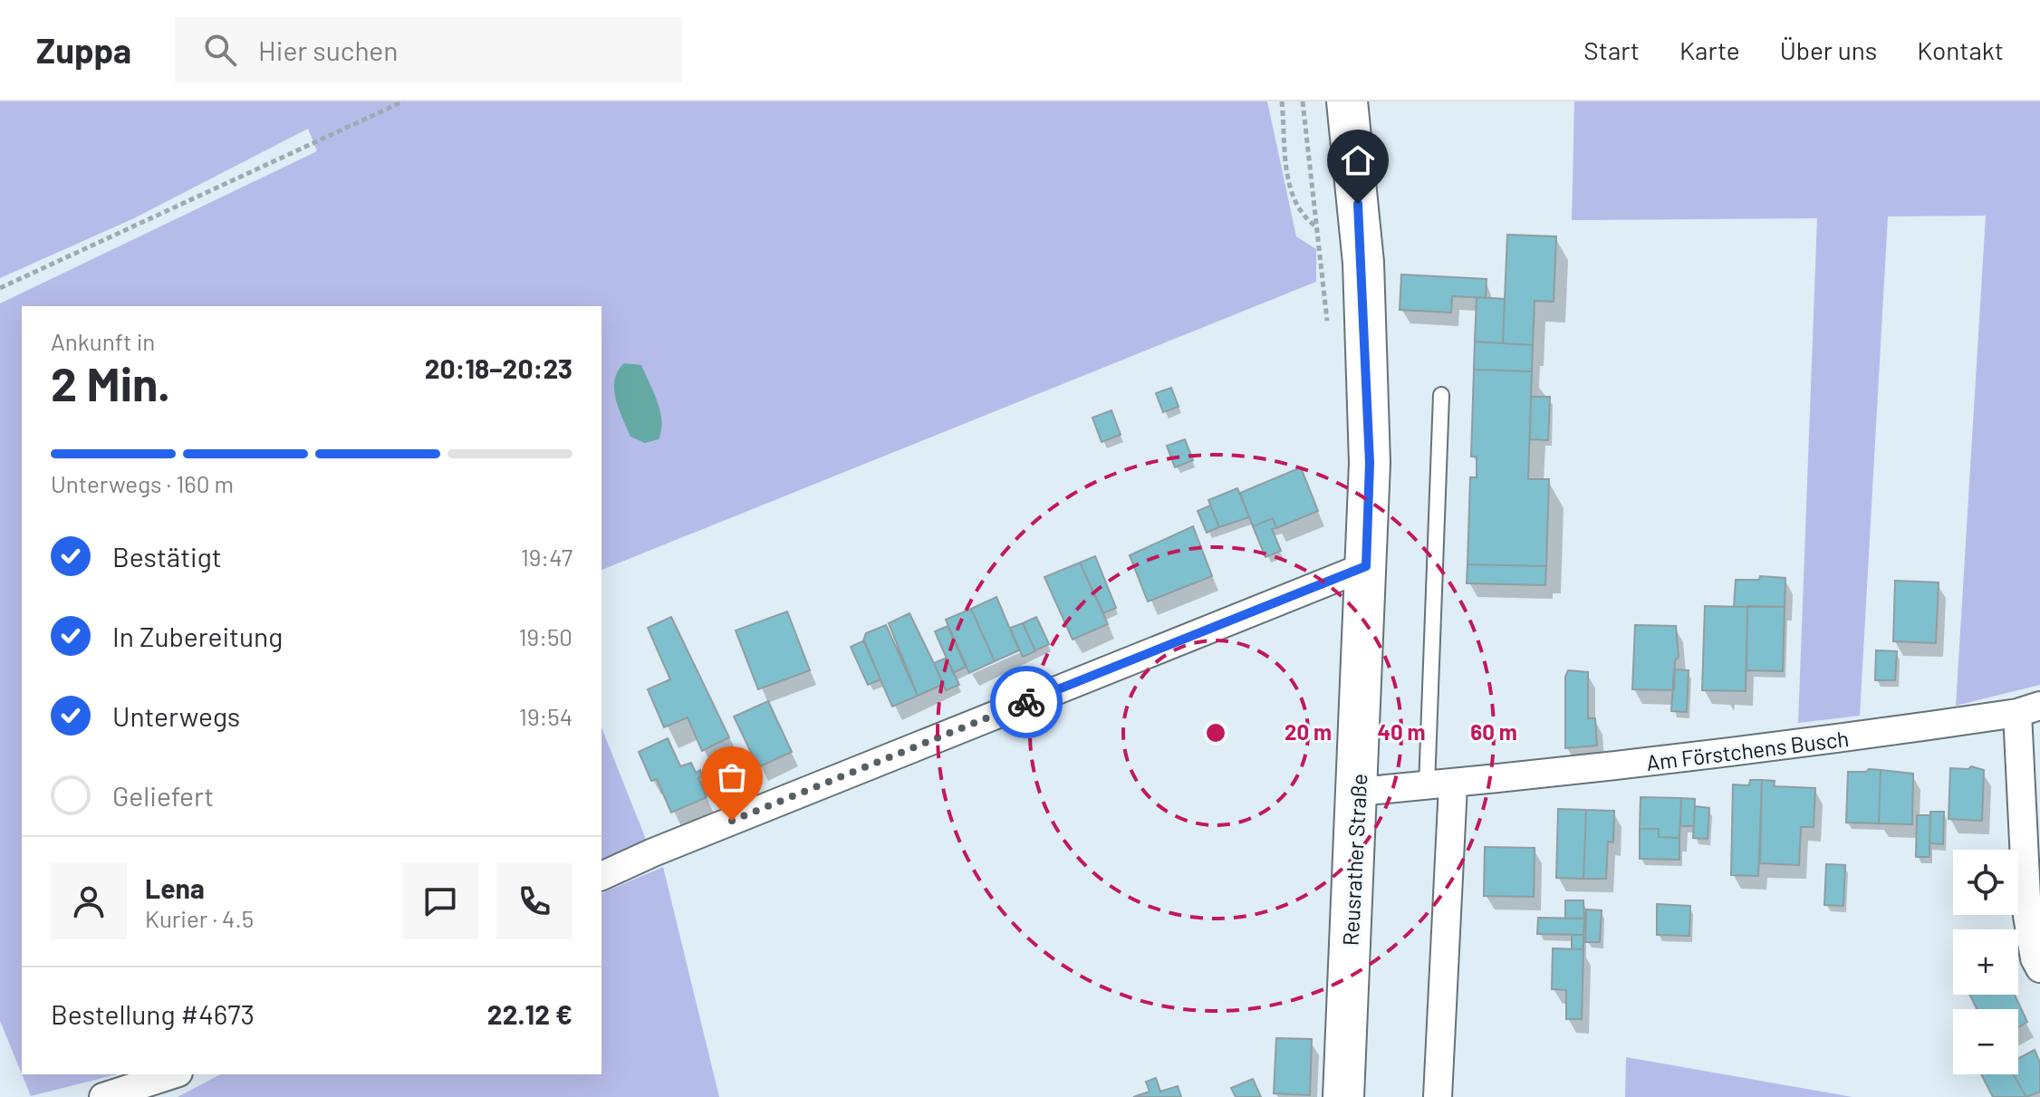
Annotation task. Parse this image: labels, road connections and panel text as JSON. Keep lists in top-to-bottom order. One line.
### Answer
{"streets":{"main road":["Reusrather Straße"],"street":["Am Förstchens Busch"]},"crossings":[["Am Förstchens Busch","Reusrather Straße"]],"page":{"header":"Zuppa","search":"Hier suchen","nav":["Start","Karte","Über uns","Kontakt"],"heading":["2 Min.","Ankunft in","20:18–20:23"],"panel":["Lena","Kurier · 4.5","Bestellung #4673","22.12 €"],"bar":"Unterwegs · 160 m","list":[["Bestätigt","19:47"],["In Zubereitung","19:50"],["Unterwegs","19:54"],"Geliefert"],"map_buttons":["+","−"]},"rings":["20 m","40 m","60 m"]}
